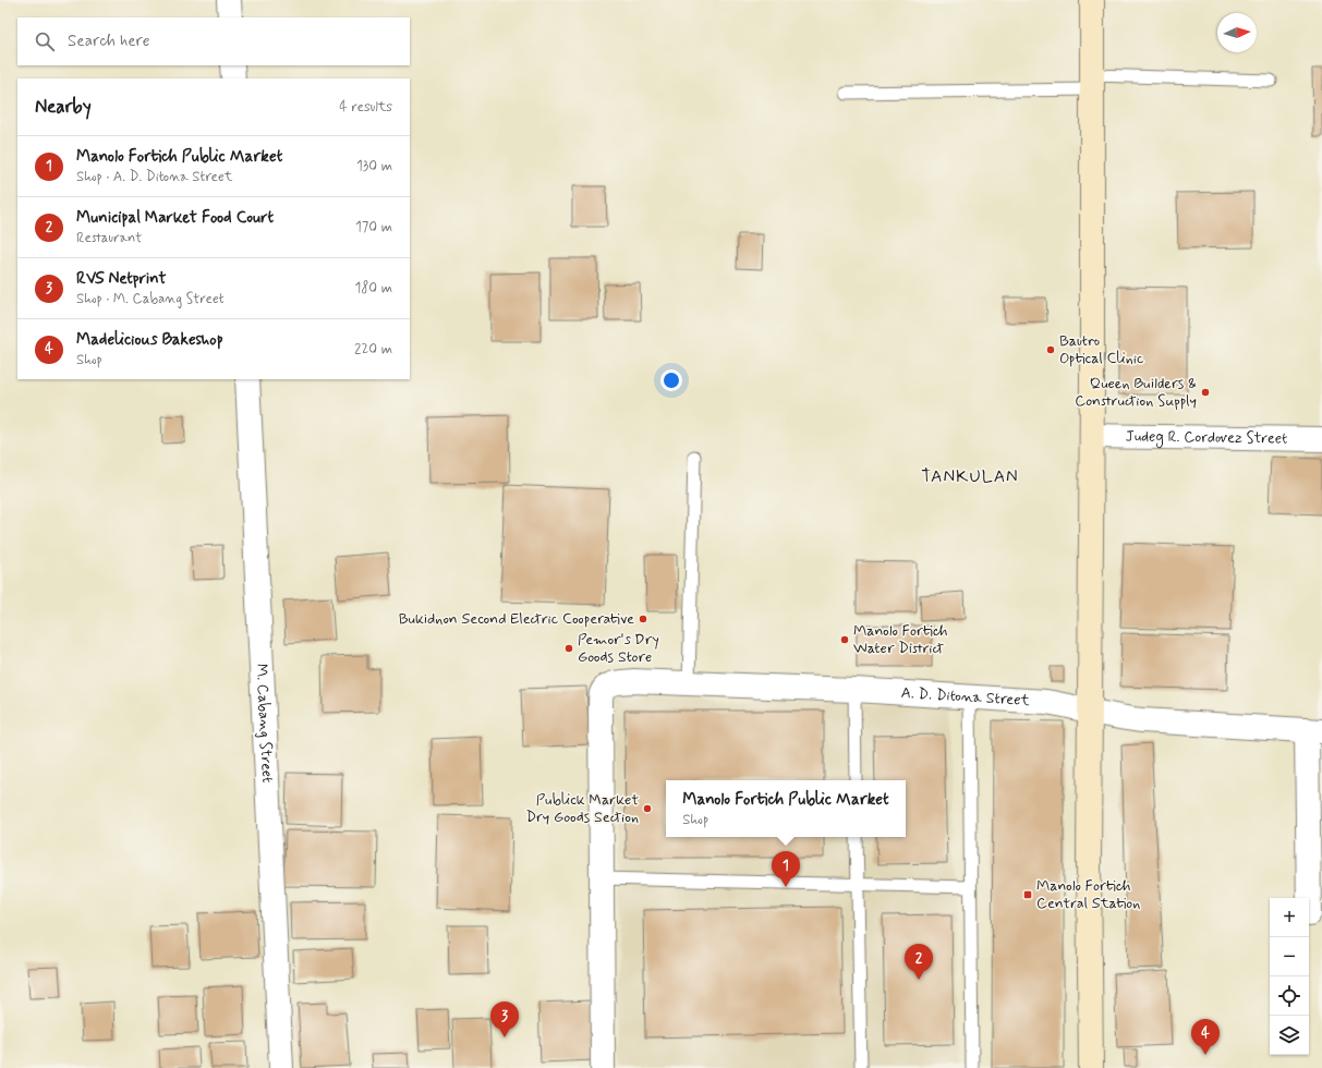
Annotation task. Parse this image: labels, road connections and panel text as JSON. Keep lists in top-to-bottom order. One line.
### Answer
{"streets":{"street":["Judeg R. Cordovez Street","A. D. Ditona Street","M. Cabang Street"]},"districts":["TANKULAN"],"places":{"other":["Bautro Optical Clinic","Queen Builders & Construction Supply","Bukidnon Second Electric Cooperative","Manolo Fortich Water District","Pemor's Dry Goods Store","Publick Market Dry Goods Section"],"transit":["Manolo Fortich Central Station"]},"north":"right","page":{"search":"Search here","heading":["Nearby","4 results"],"list":[{"mark":"1","name":"Manolo Fortich Public Market","note":"Shop · A. D. Ditona Street","value":"130 m"},{"mark":"2","name":"Municipal Market Food Court","note":"Restaurant","value":"170 m"},{"mark":"3","name":"RVS Netprint","note":"Shop · M. Cabang Street","value":"180 m"},{"mark":"4","name":"Madelicious Bakeshop","note":"Shop","value":"220 m"}],"popup":["Manolo Fortich Public Market","Shop"],"pins":["1","2","3","4"],"map_buttons":["+","−"]}}
